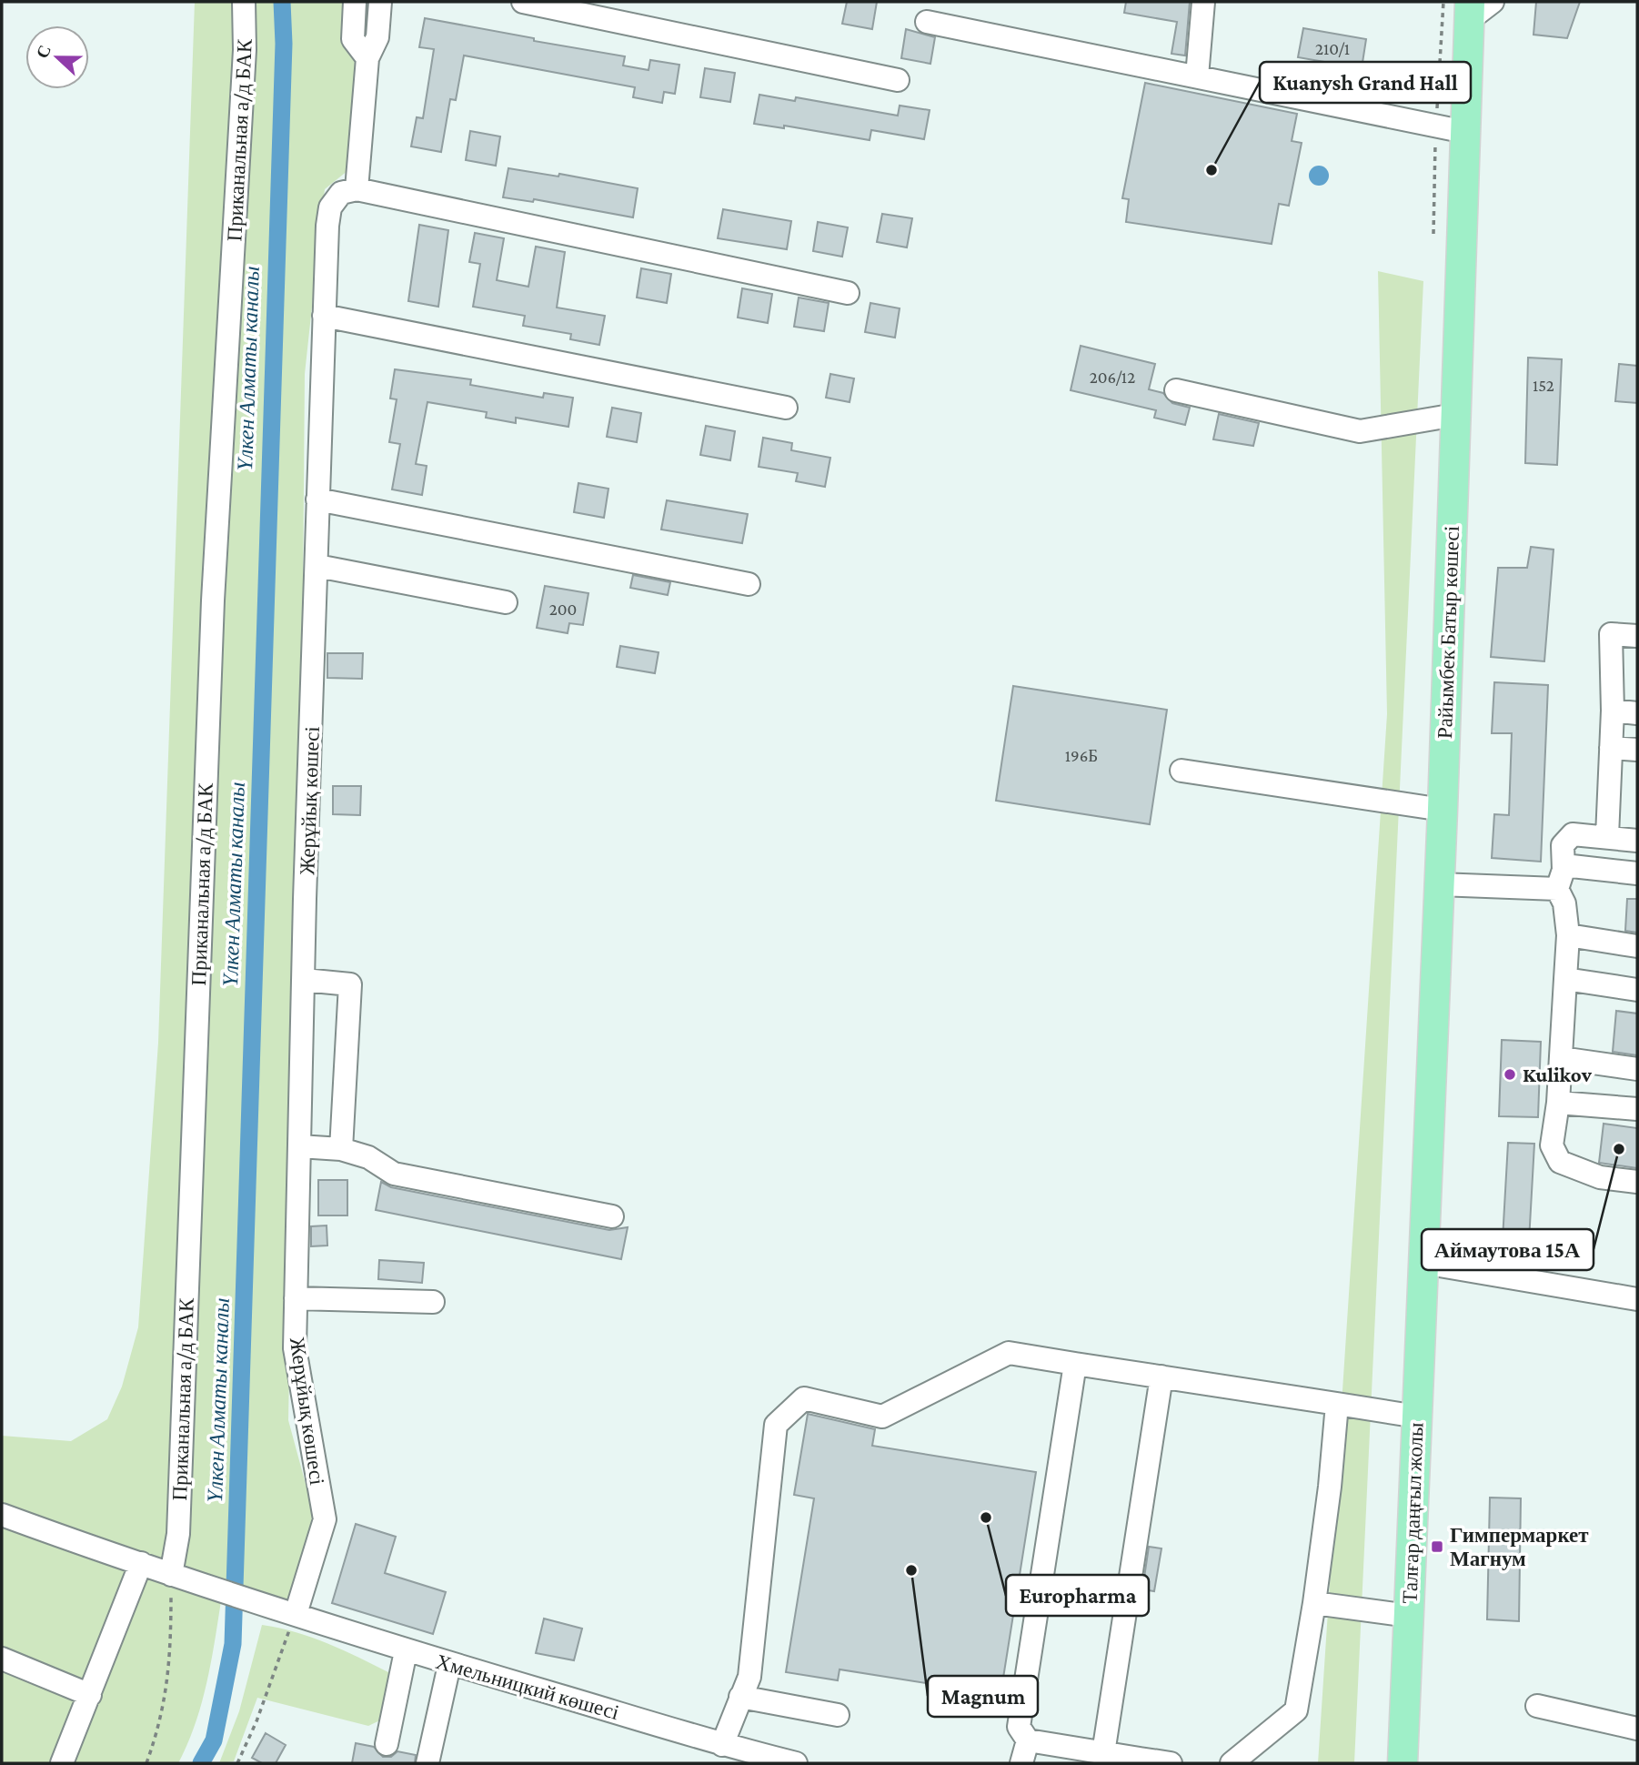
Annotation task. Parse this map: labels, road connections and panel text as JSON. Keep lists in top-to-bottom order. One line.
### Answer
{"streets":{"main road":["Райымбек Батыр көшесі","Талғар даңғыл жолы"],"street":["Приканальная а/д БАК","Жерұйық көшесі","Хмельницкий көшесі"]},"crossings":[["Приканальная а/д БАК","Хмельницкий көшесі"],["Райымбек Батыр көшесі","Талғар даңғыл жолы"],["Жерұйық көшесі","Хмельницкий көшесі"]],"water":["Үлкен Алматы каналы"],"places":{"other":["Kuanysh Grand Hall","Kulikov","Аймаутова 15А","Europharma","Magnum"],"transit":["Гимпермаркет Магнум"]},"house_numbers":["210/1","206/12","152","200","196Б"],"north":"left"}
